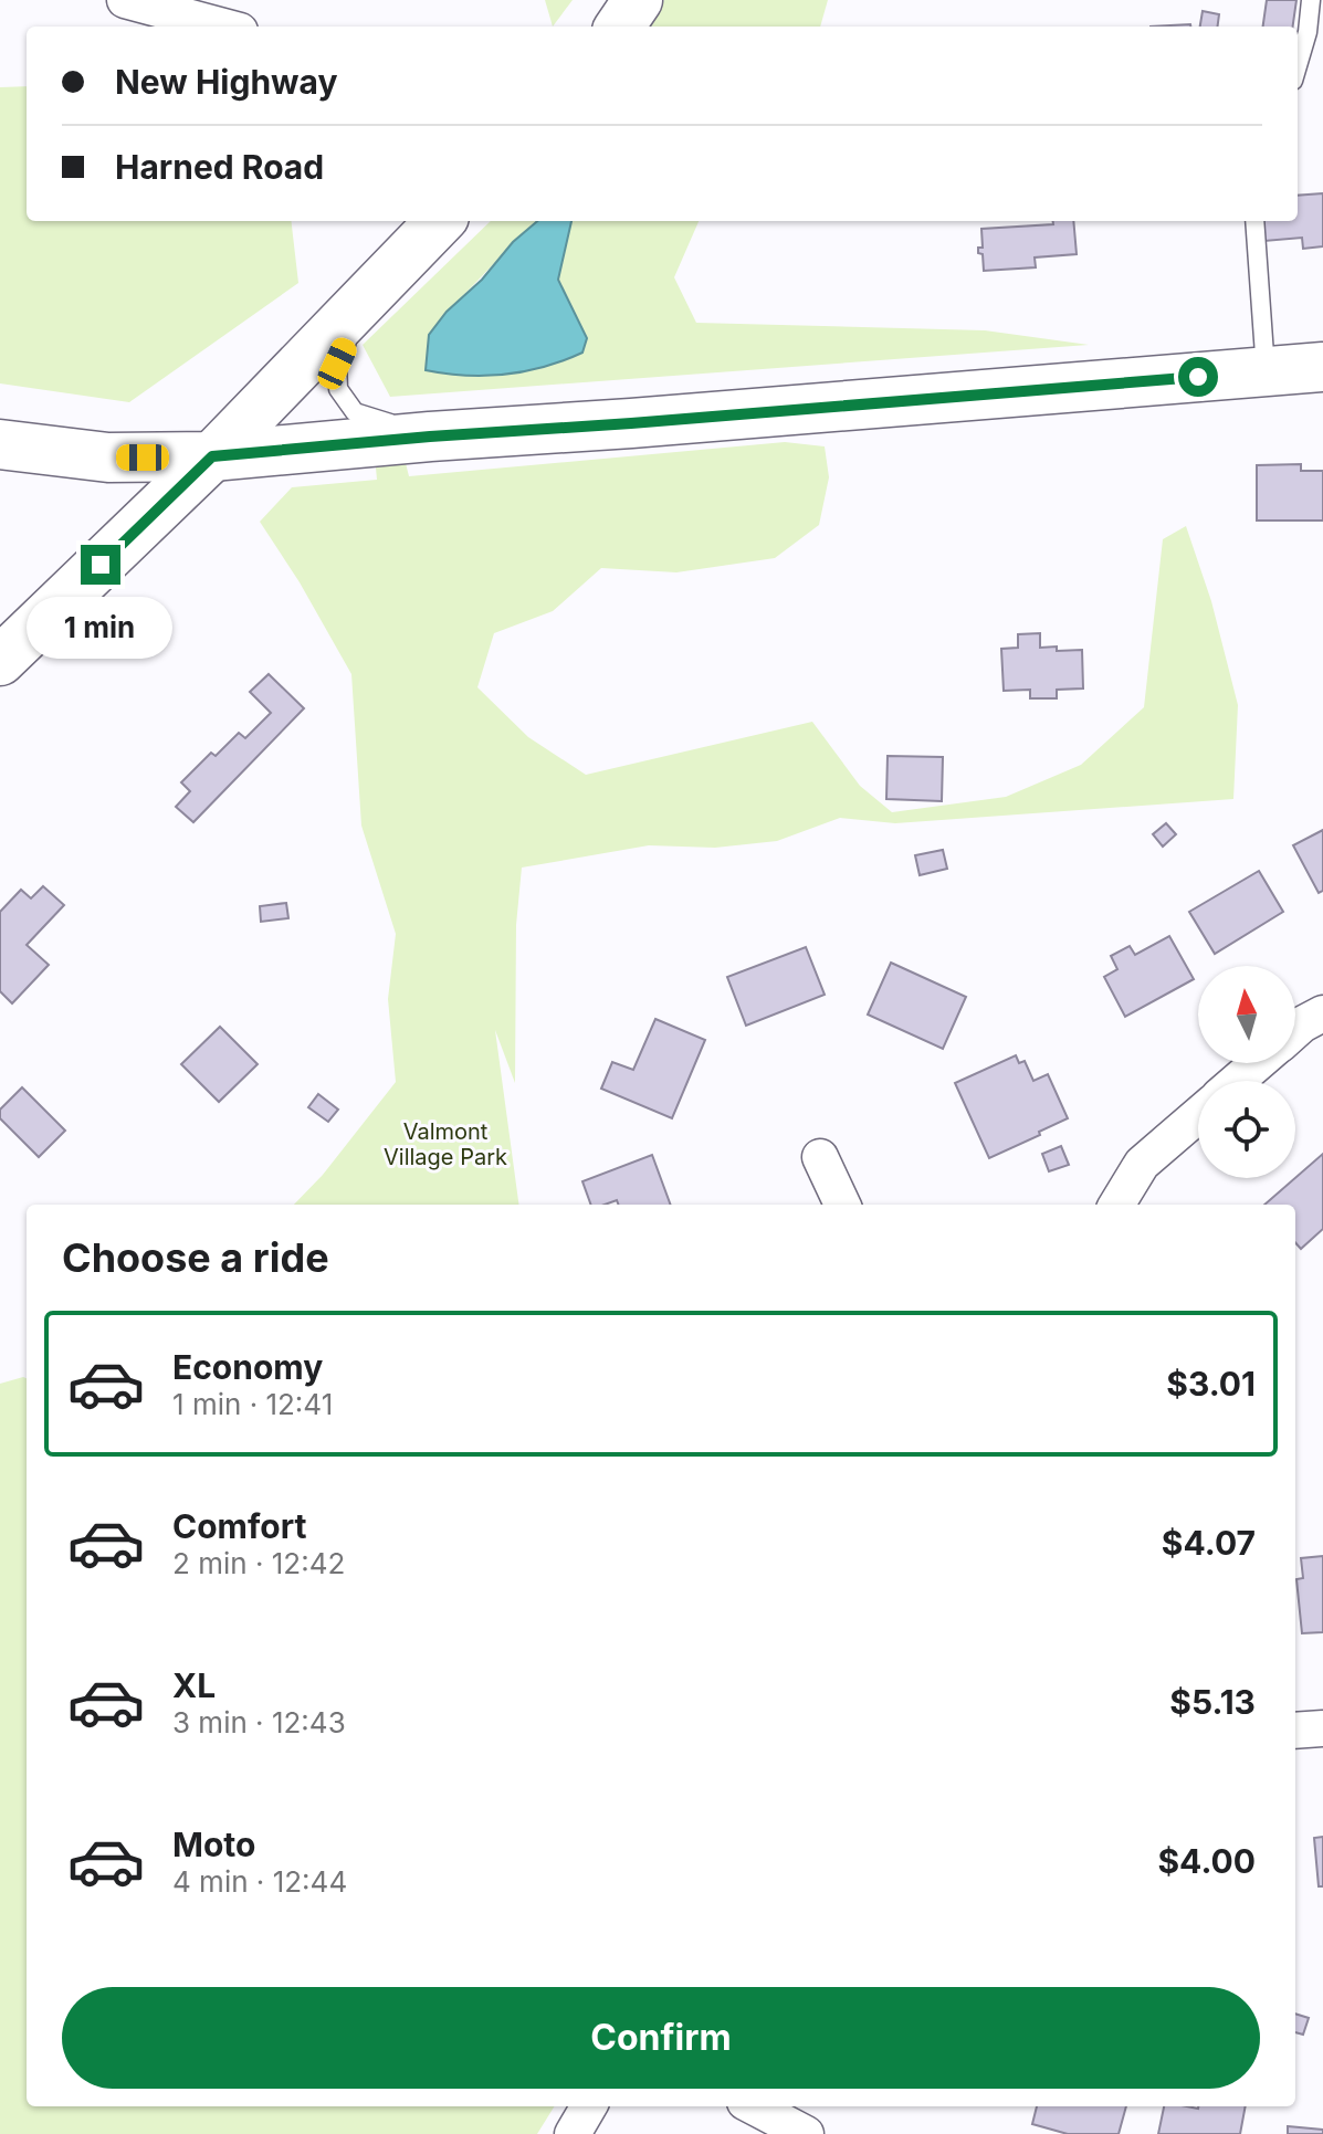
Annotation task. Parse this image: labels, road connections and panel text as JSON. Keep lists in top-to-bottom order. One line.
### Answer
{"parks":["Valmont Village Park"],"north":"top","page":{"banner":["New Highway","Harned Road"],"bubble":"1 min","heading":"Choose a ride","list":[{"name":"Economy","note":"1 min · 12:41","value":"$3.01"},{"name":"Comfort","note":"2 min · 12:42","value":"$4.07"},{"name":"XL","note":"3 min · 12:43","value":"$5.13"},{"name":"Moto","note":"4 min · 12:44","value":"$4.00"}],"buttons":"Confirm"}}
